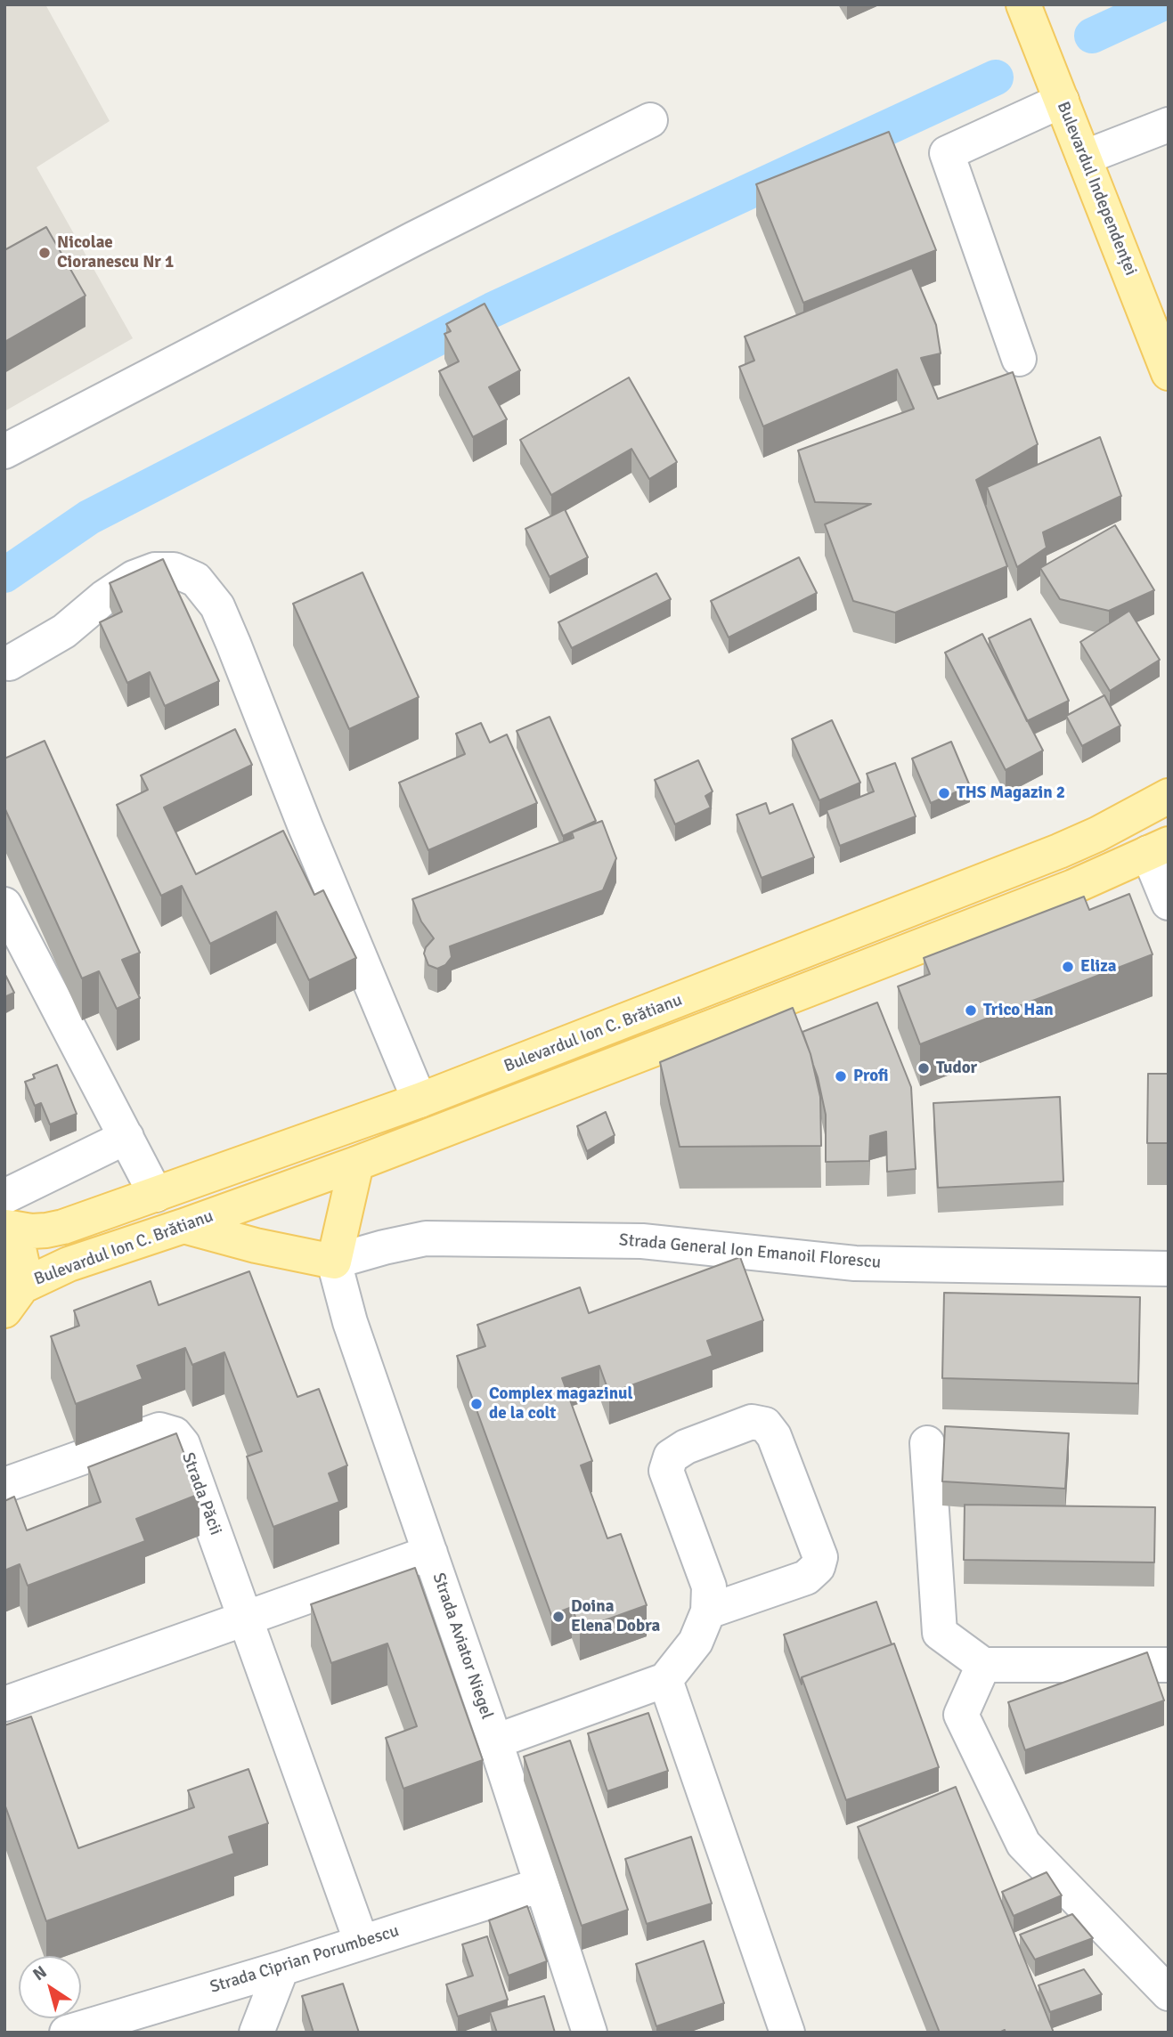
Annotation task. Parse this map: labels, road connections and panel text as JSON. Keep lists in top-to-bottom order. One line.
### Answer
{"streets":{"main road":["Bulevardul Independenței","Bulevardul Ion C. Brătianu"],"street":["Strada General Ion Emanoil Florescu","Strada Păcii","Strada Aviator Niegel","Strada Ciprian Porumbescu"]},"crossings":[["Strada General Ion Emanoil Florescu","Strada Aviator Niegel"],["Strada Aviator Niegel","Strada Ciprian Porumbescu"]],"places":["Nicolae Cioranescu Nr 1","THS Magazin 2","Eliza","Trico Han","Tudor","Profi","Complex magazinul de la colt","Doina Elena Dobra"],"north":"top left"}
